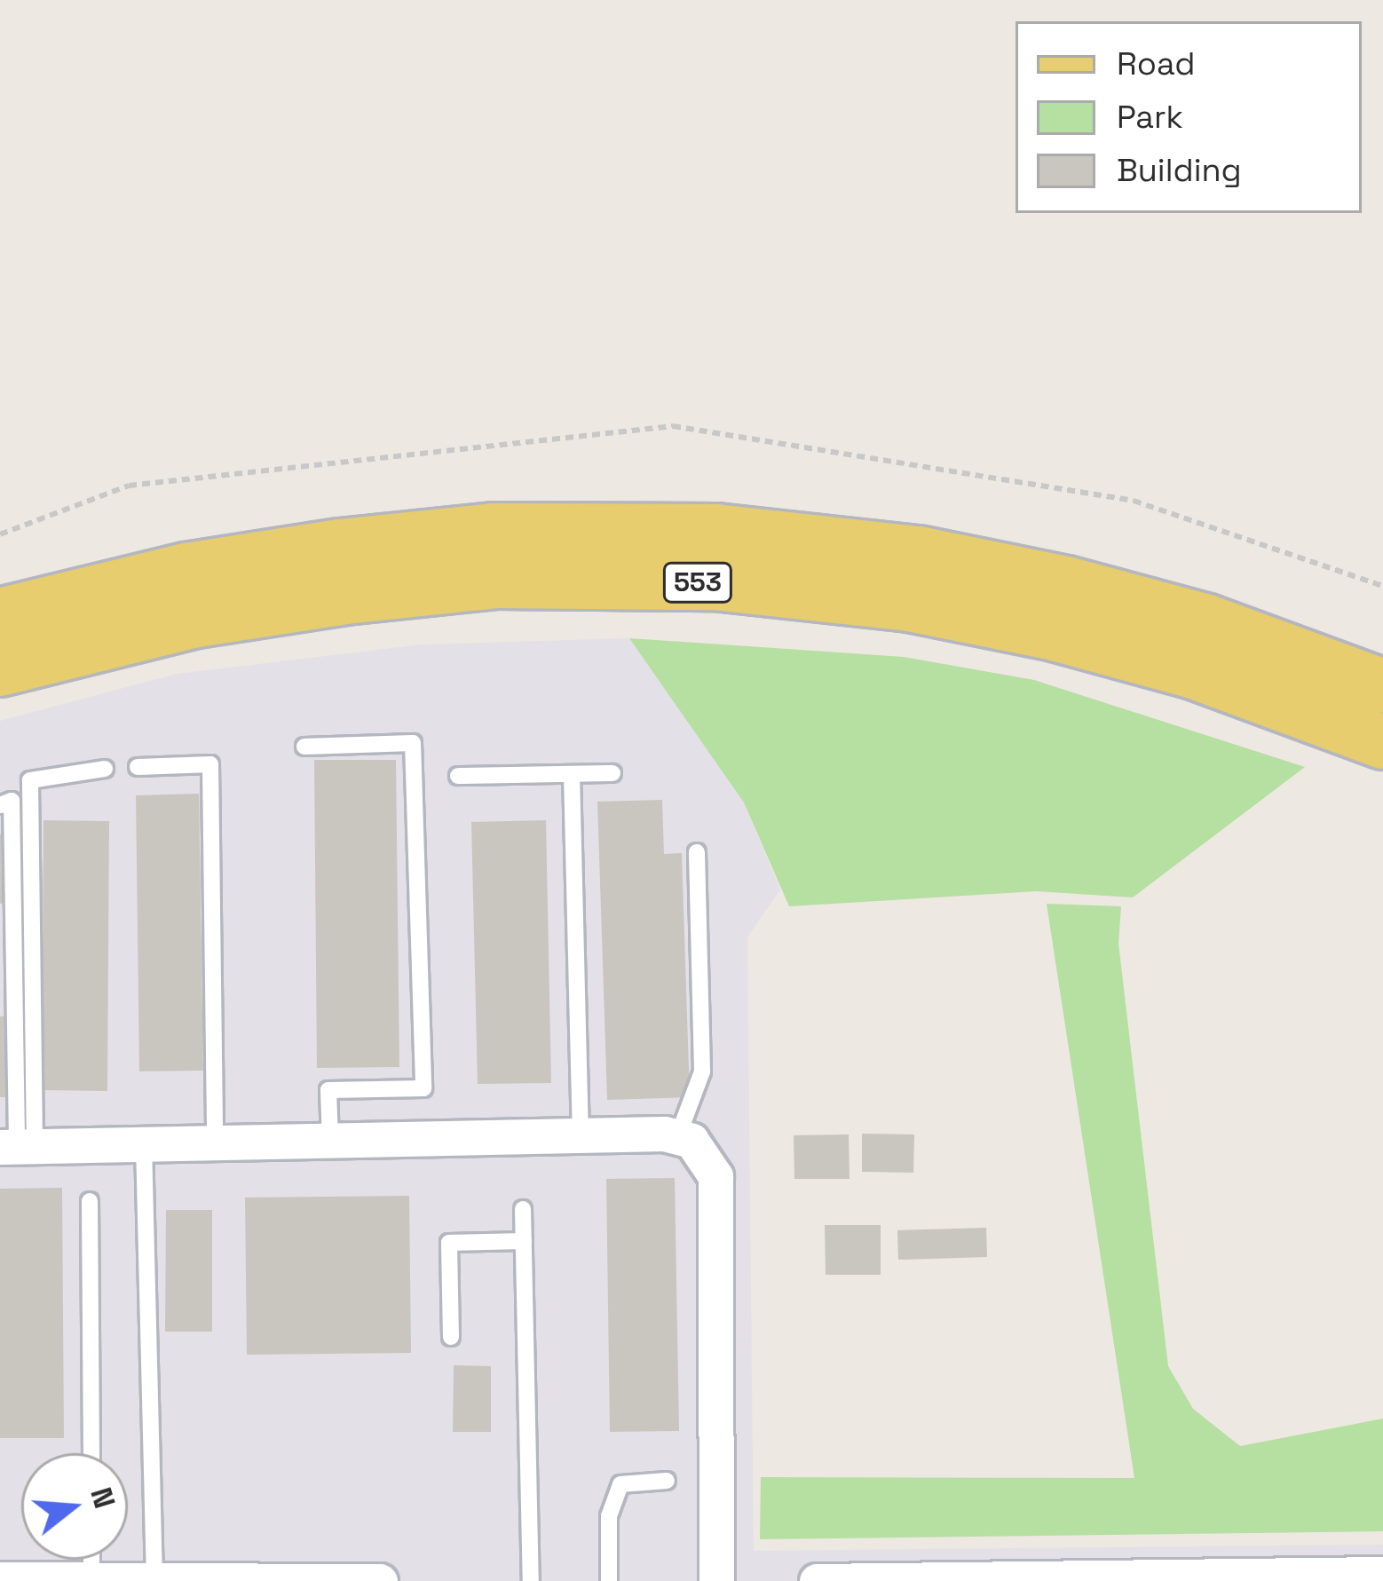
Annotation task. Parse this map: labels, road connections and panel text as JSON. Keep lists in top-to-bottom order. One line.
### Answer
{"streets":{"main road":["553"]},"legend":["Road","Park","Building"],"north":"right"}
